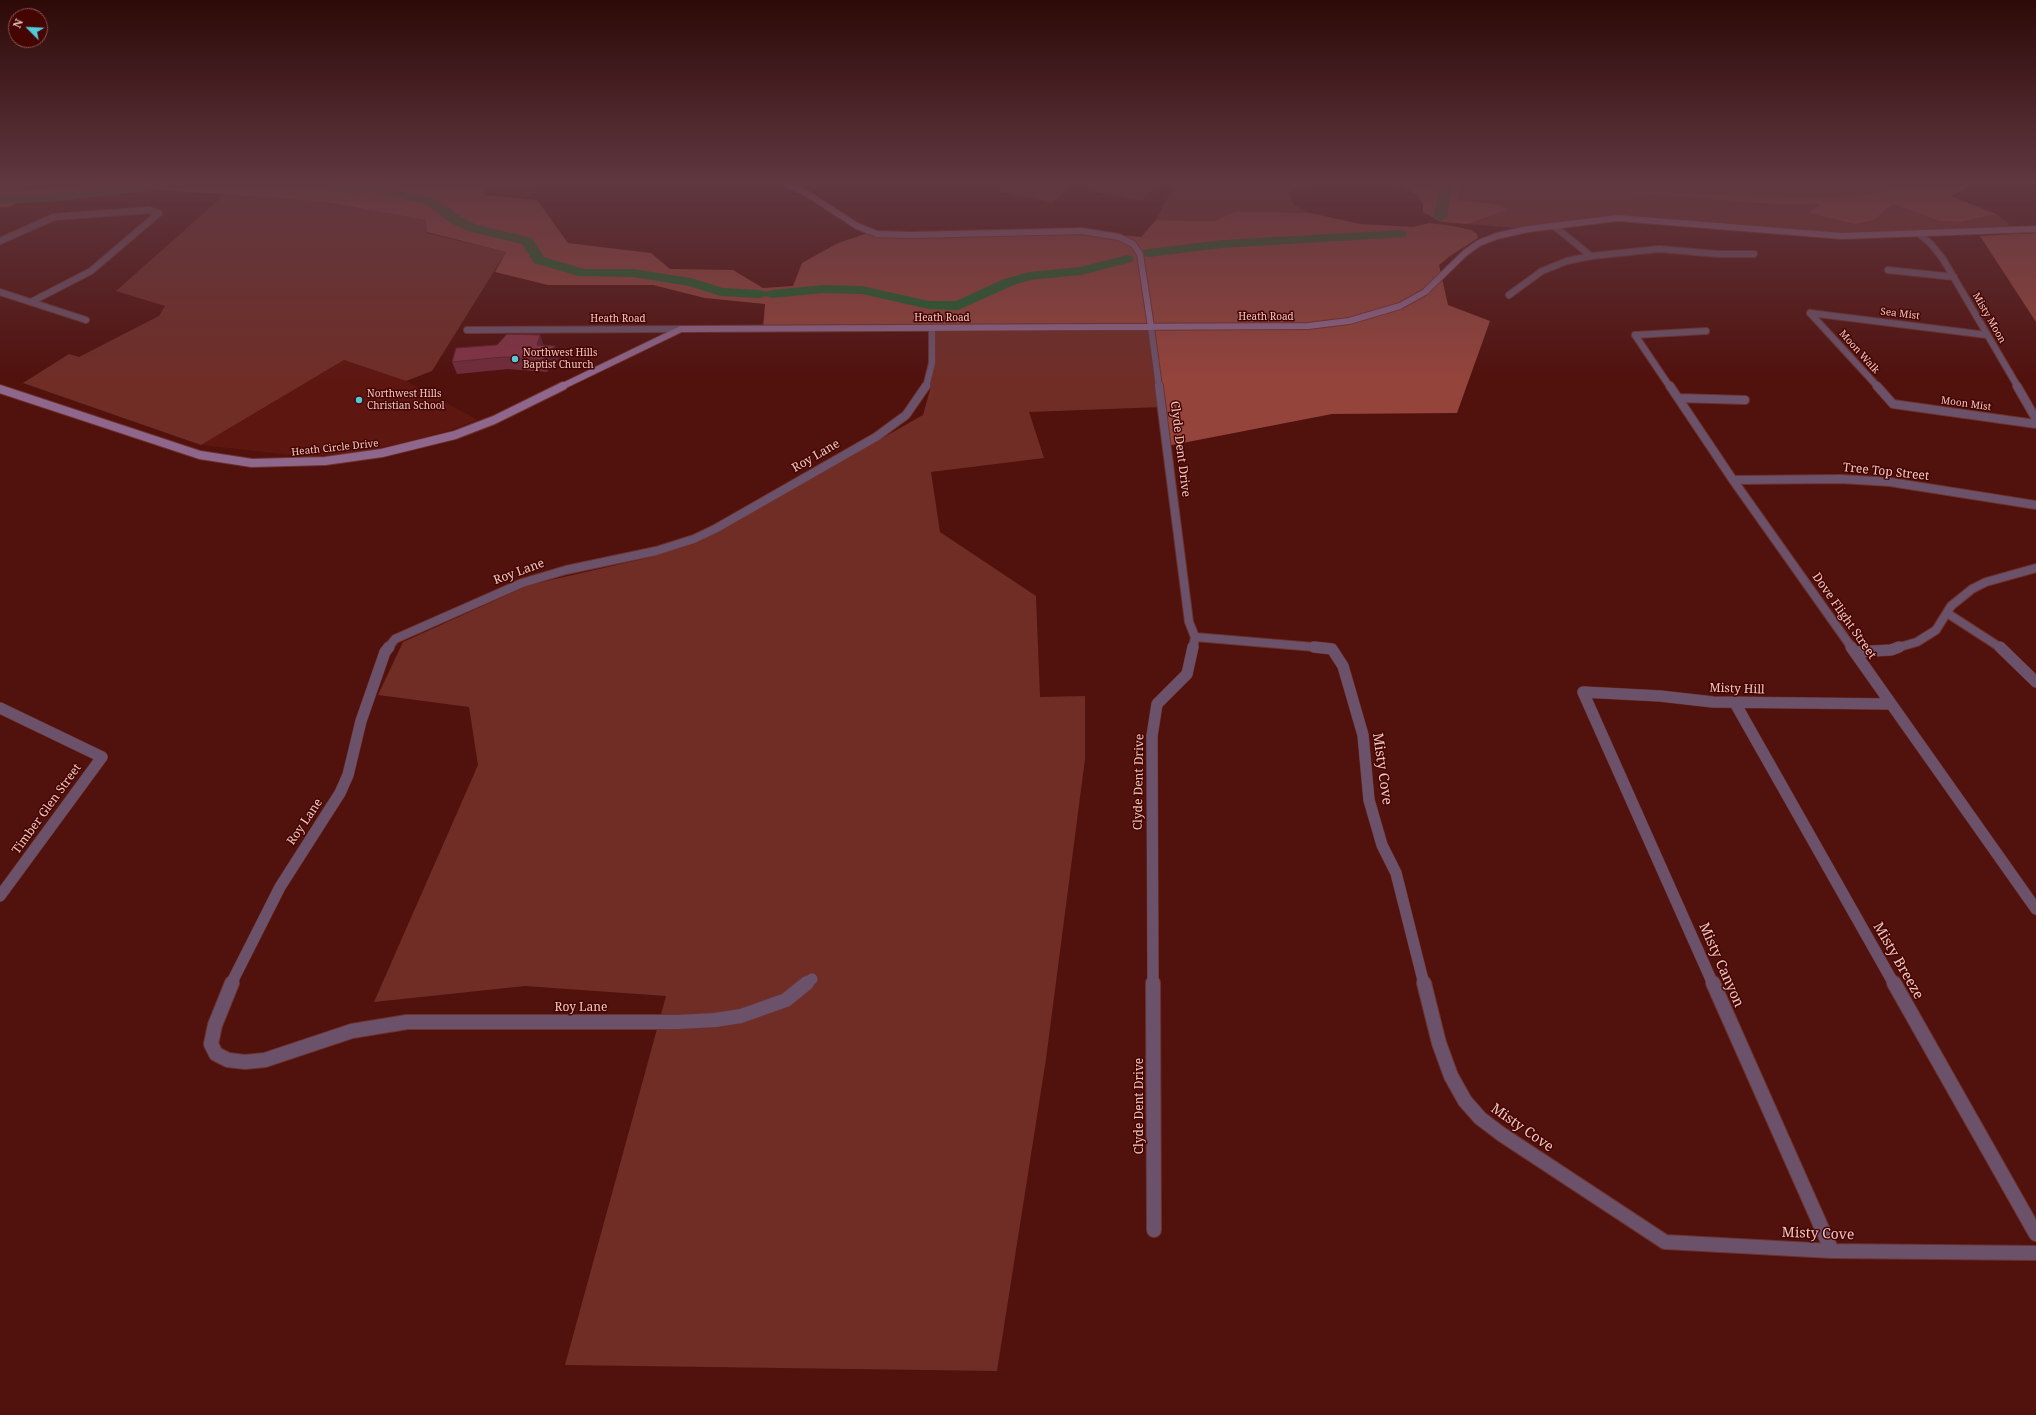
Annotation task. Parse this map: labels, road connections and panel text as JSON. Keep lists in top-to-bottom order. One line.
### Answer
{"streets":{"street":["Sea Mist","Heath Road","Misty Moon","Moon Walk","Moon Mist","Heath Circle Drive","Clyde Dent Drive","Roy Lane","Tree Top Street","Dove Flight Street","Misty Hill","Misty Cove","Timber Glen Street","Misty Breeze","Misty Canyon"]},"crossings":[["Sea Mist","Misty Moon"],["Sea Mist","Moon Walk"],["Heath Road","Heath Circle Drive"],["Heath Road","Clyde Dent Drive"],["Heath Road","Roy Lane"],["Moon Walk","Moon Mist"],["Clyde Dent Drive","Misty Cove"],["Tree Top Street","Dove Flight Street"],["Dove Flight Street","Misty Hill"],["Misty Hill","Misty Breeze"],["Misty Hill","Misty Canyon"],["Misty Cove","Misty Canyon"]],"places":["Northwest Hills Baptist Church","Northwest Hills Christian School"],"north":"top left"}
